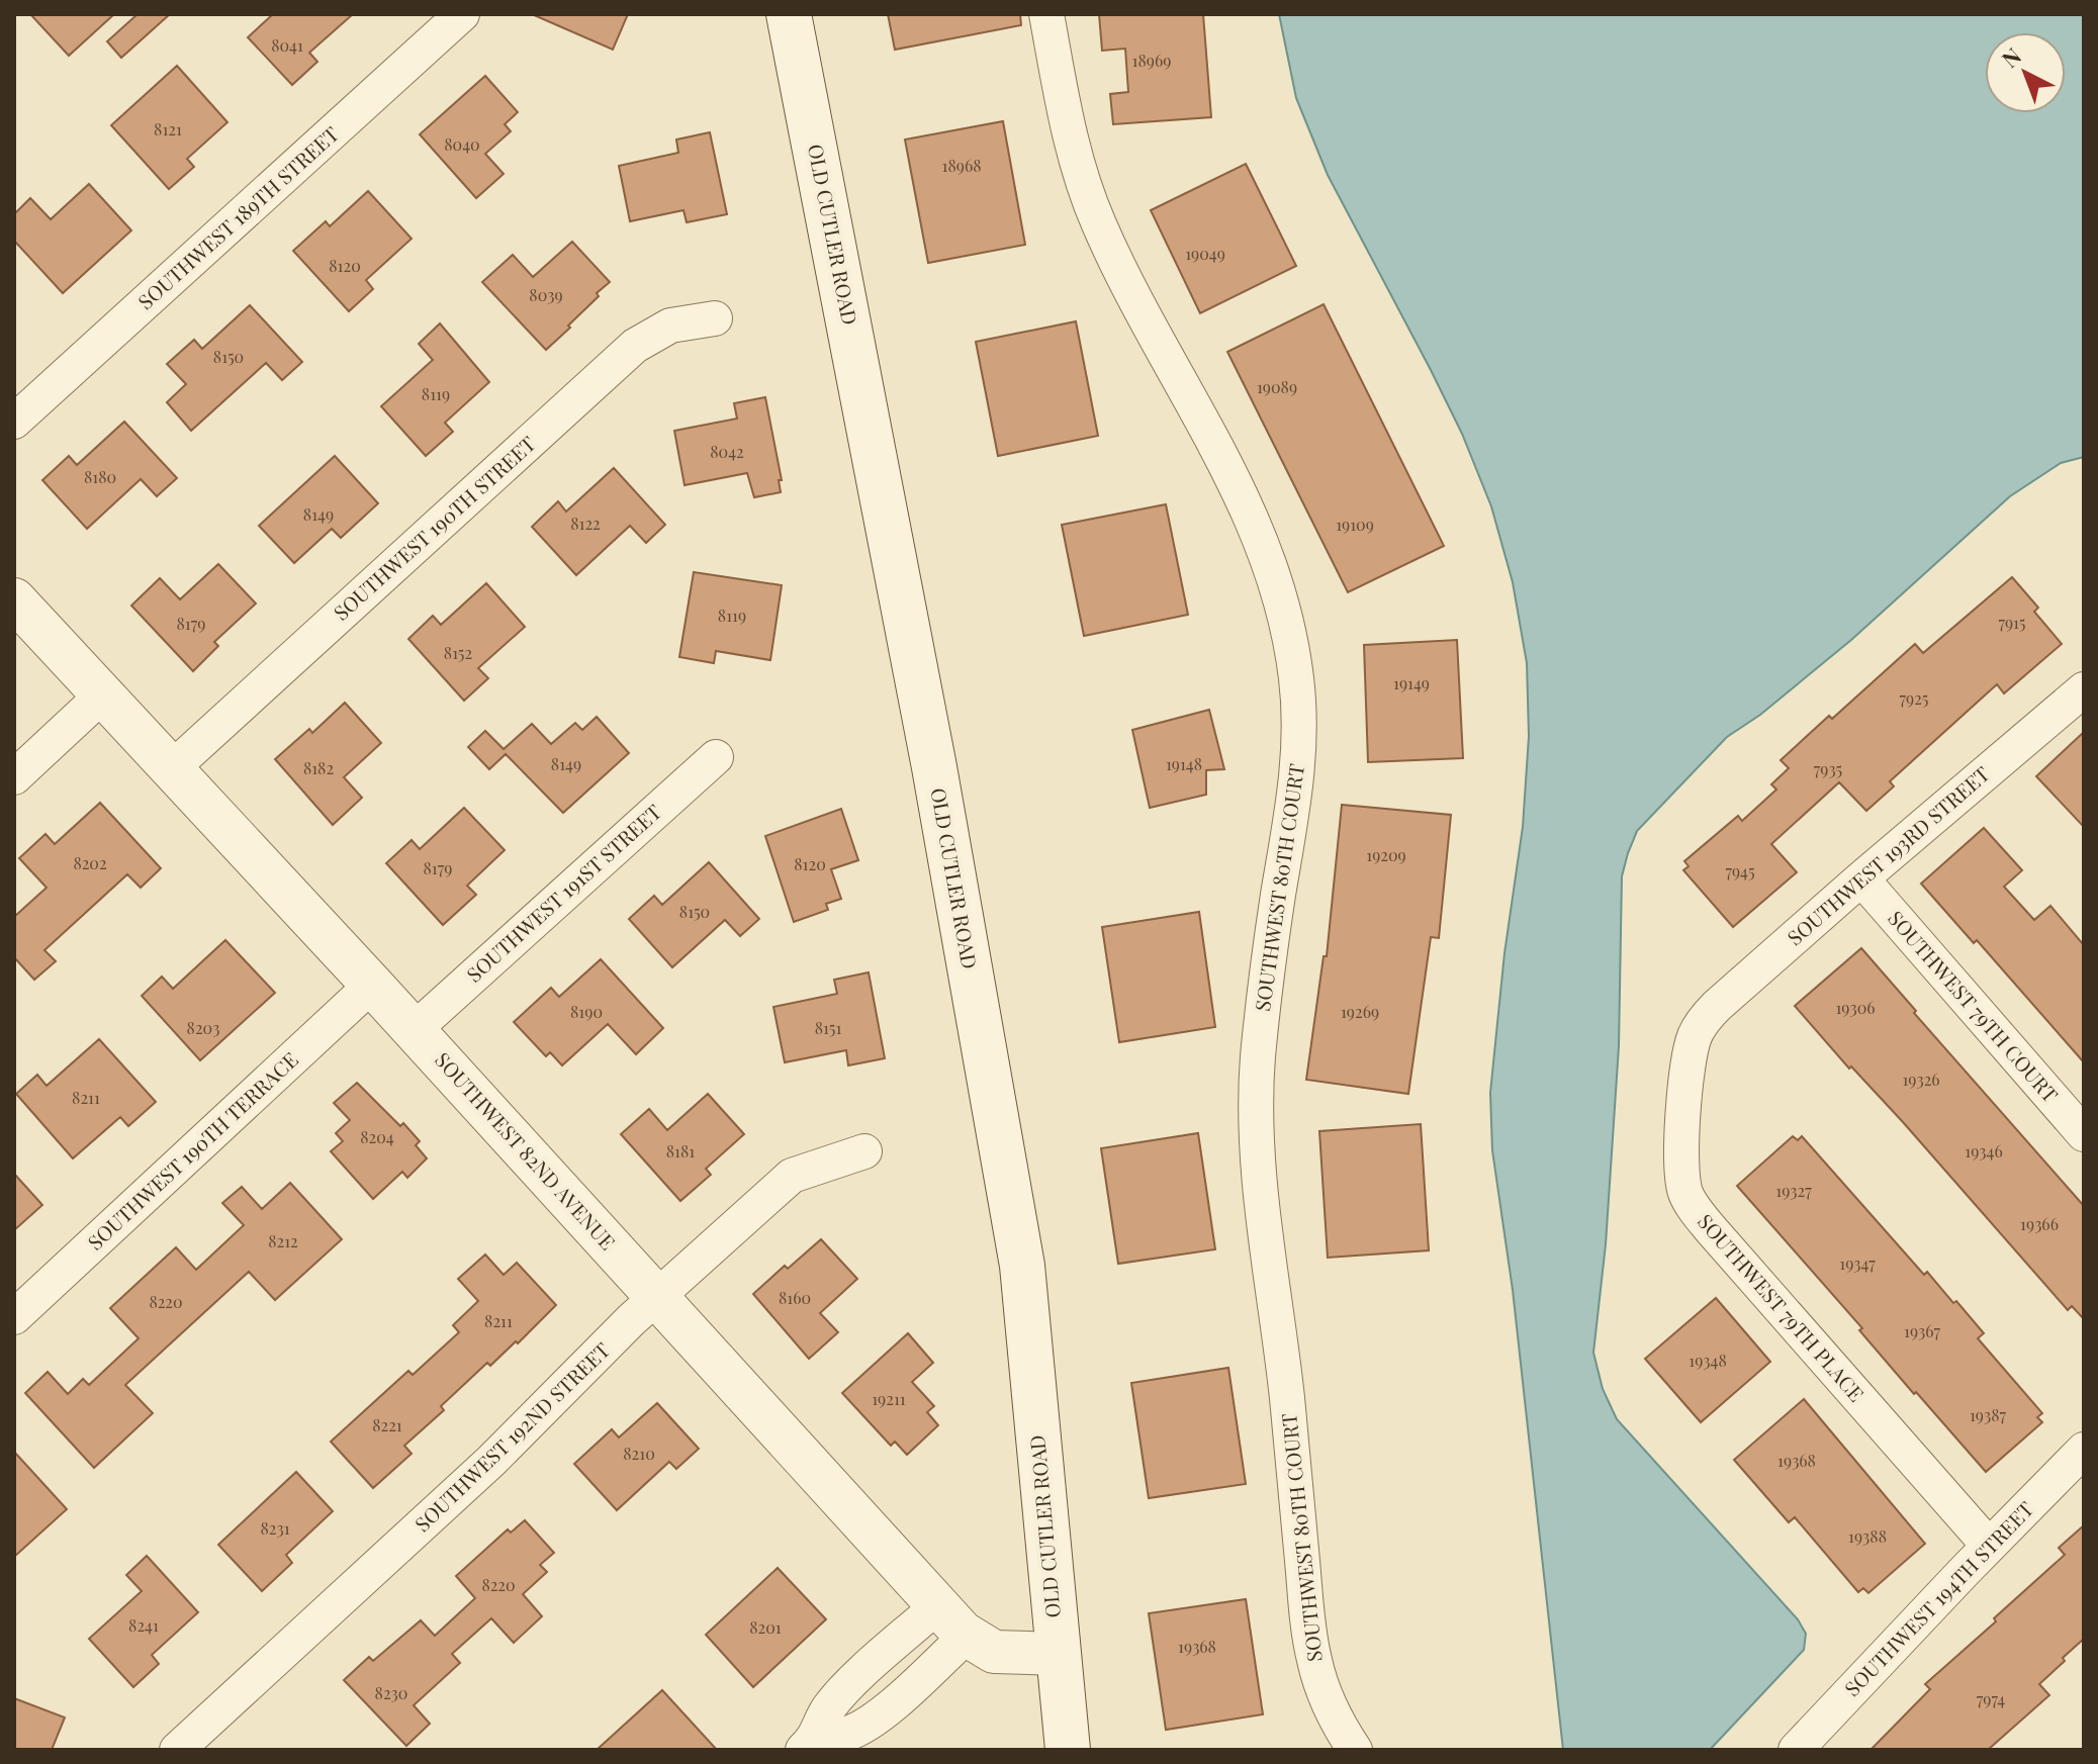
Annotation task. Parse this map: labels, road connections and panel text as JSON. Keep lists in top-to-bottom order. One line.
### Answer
{"streets":{"main road":["OLD CUTLER ROAD"],"street":["SOUTHWEST 189TH STREET","SOUTHWEST 190TH STREET","SOUTHWEST 193RD STREET","SOUTHWEST 80TH COURT","SOUTHWEST 191ST STREET","SOUTHWEST 79TH COURT","SOUTHWEST 190TH TERRACE","SOUTHWEST 82ND AVENUE","SOUTHWEST 79TH PLACE","SOUTHWEST 192ND STREET","SOUTHWEST 194TH STREET"]},"crossings":[["OLD CUTLER ROAD","SOUTHWEST 82ND AVENUE"],["SOUTHWEST 190TH STREET","SOUTHWEST 82ND AVENUE"],["SOUTHWEST 193RD STREET","SOUTHWEST 79TH COURT"],["SOUTHWEST 193RD STREET","SOUTHWEST 79TH PLACE"],["SOUTHWEST 191ST STREET","SOUTHWEST 82ND AVENUE"],["SOUTHWEST 190TH TERRACE","SOUTHWEST 82ND AVENUE"],["SOUTHWEST 82ND AVENUE","SOUTHWEST 192ND STREET"],["SOUTHWEST 79TH PLACE","SOUTHWEST 194TH STREET"]],"house_numbers":["8041","18969","8121","8040","18968","19049","8120","8039","8150","19089","8119","8042","8180","8149","8122","19109","8119","7915","8179","8152","19149","7925","8149","19148","8182","7935","19209","8202","8120","8179","7945","8150","19306","8190","19269","8203","8151","19326","8211","8204","8181","19346","19327","19366","8212","19347","8160","8220","8211","19367","19348","19211","19387","8221","8210","19368","8231","19388","8220","8241","8201","19368","8230","7974"],"north":"top left"}
